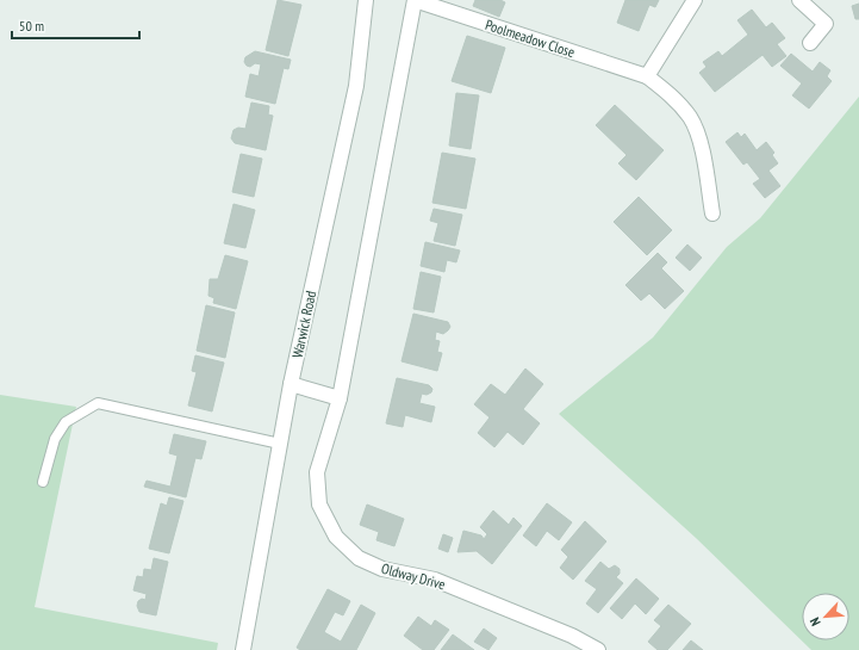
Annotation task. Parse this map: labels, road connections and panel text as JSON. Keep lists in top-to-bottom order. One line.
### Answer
{"streets":{"street":["Poolmeadow Close","Warwick Road","Oldway Drive"]},"scale_bar":"50 m","north":"bottom left"}
